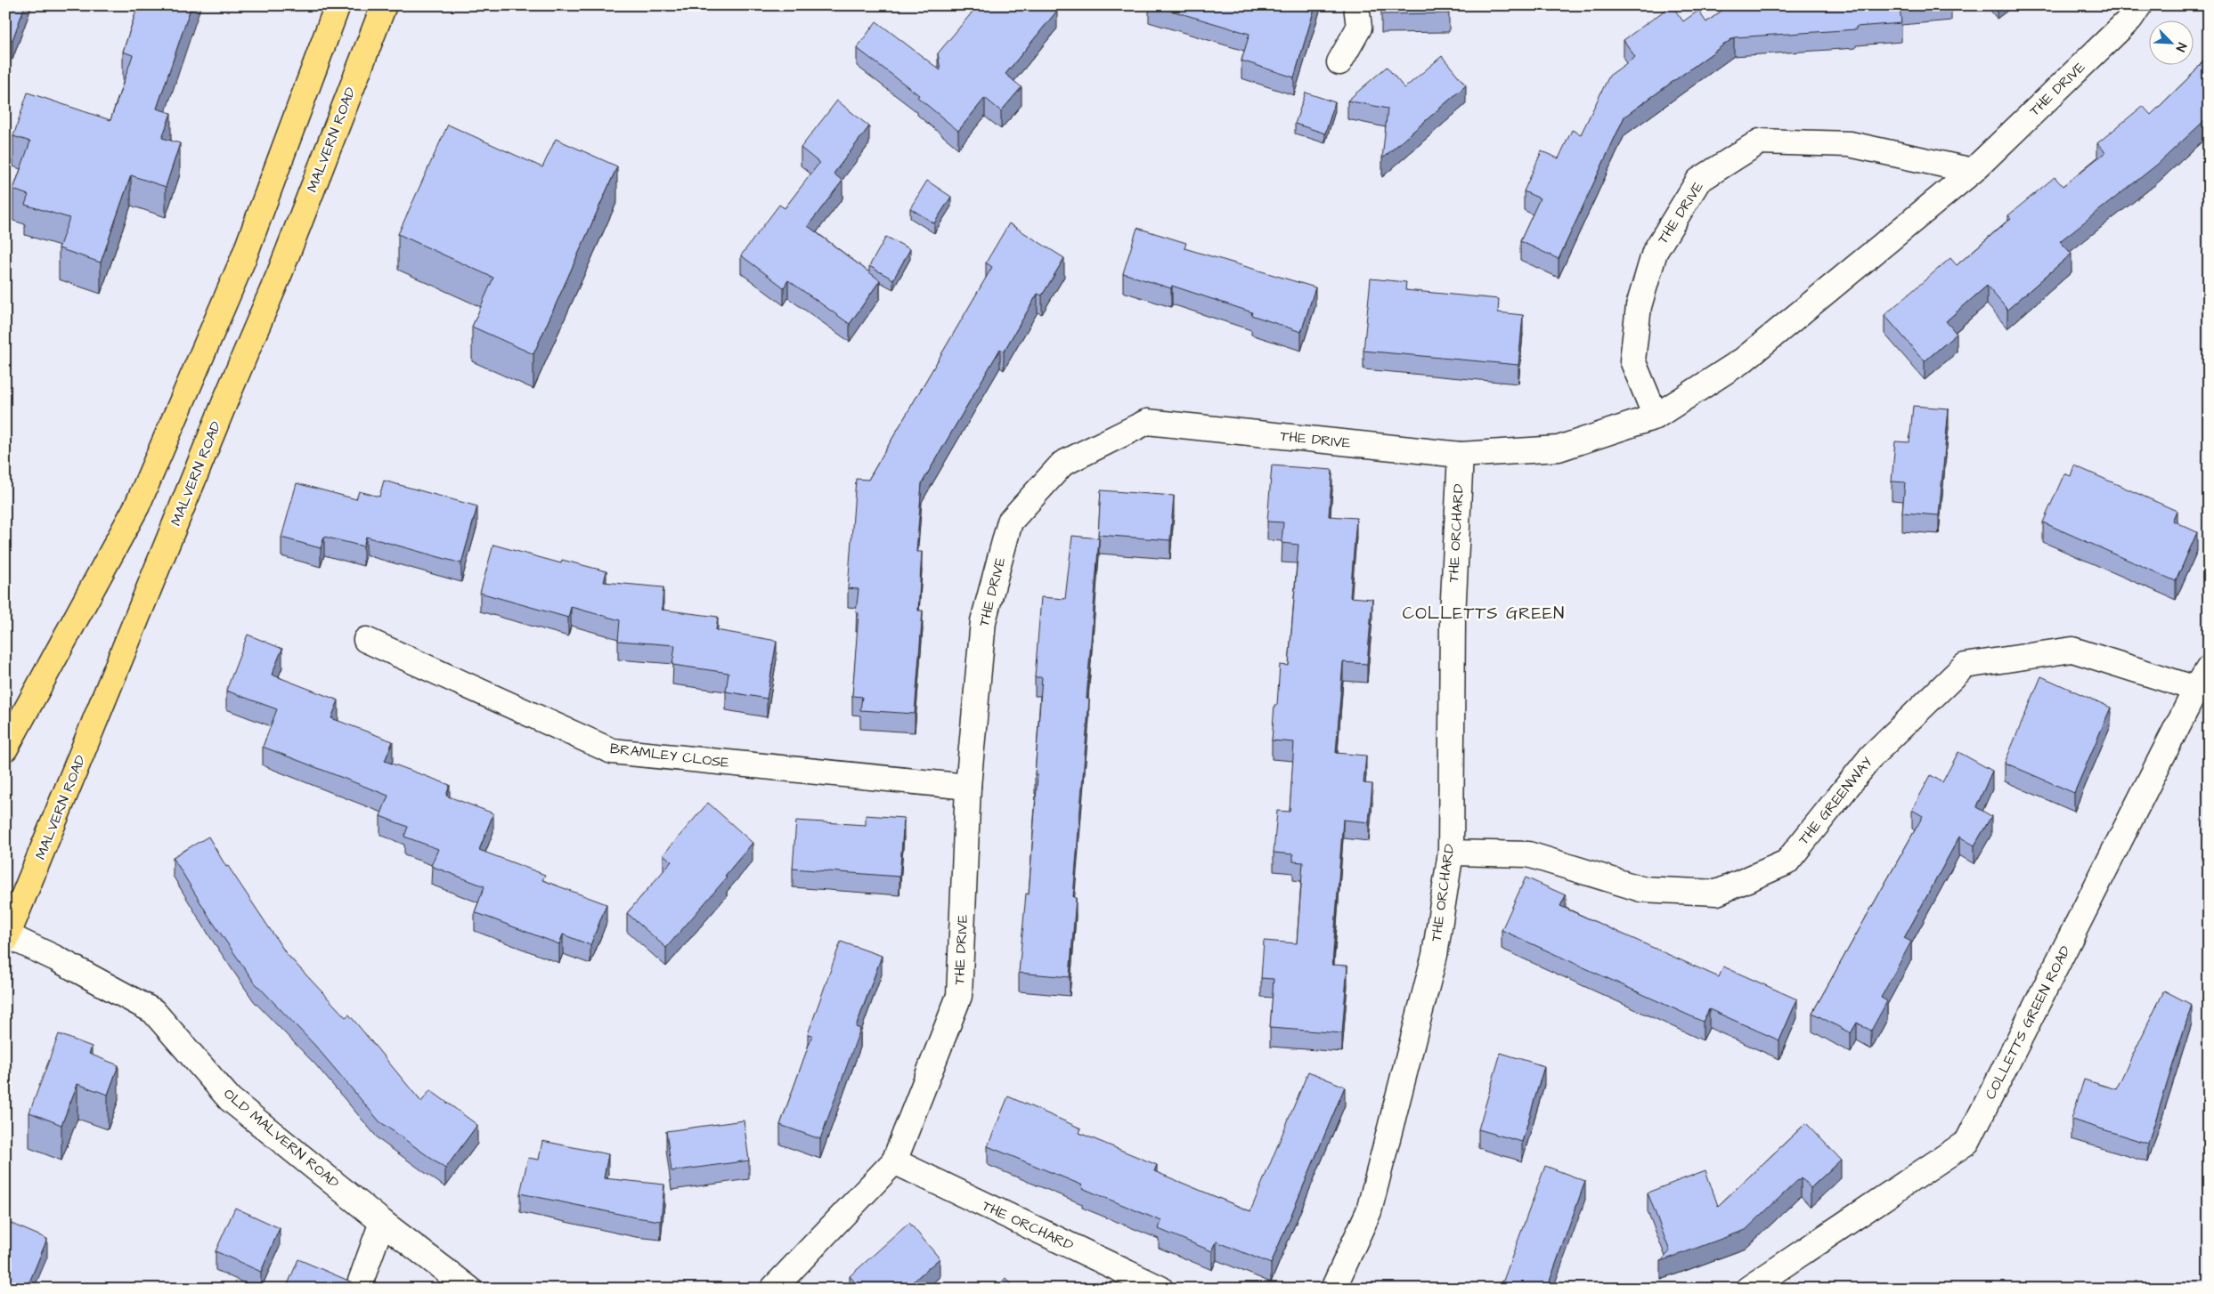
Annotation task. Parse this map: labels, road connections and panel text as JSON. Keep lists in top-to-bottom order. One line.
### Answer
{"streets":{"highway":["MALVERN ROAD"],"street":["THE DRIVE","THE ORCHARD","BRAMLEY CLOSE","THE GREENWAY","COLLETTS GREEN ROAD","OLD MALVERN ROAD"]},"crossings":[["THE DRIVE","THE ORCHARD"],["THE DRIVE","BRAMLEY CLOSE"],["MALVERN ROAD","OLD MALVERN ROAD"],["THE ORCHARD","THE GREENWAY"],["THE GREENWAY","COLLETTS GREEN ROAD"]],"districts":["COLLETTS GREEN"],"north":"bottom right"}
